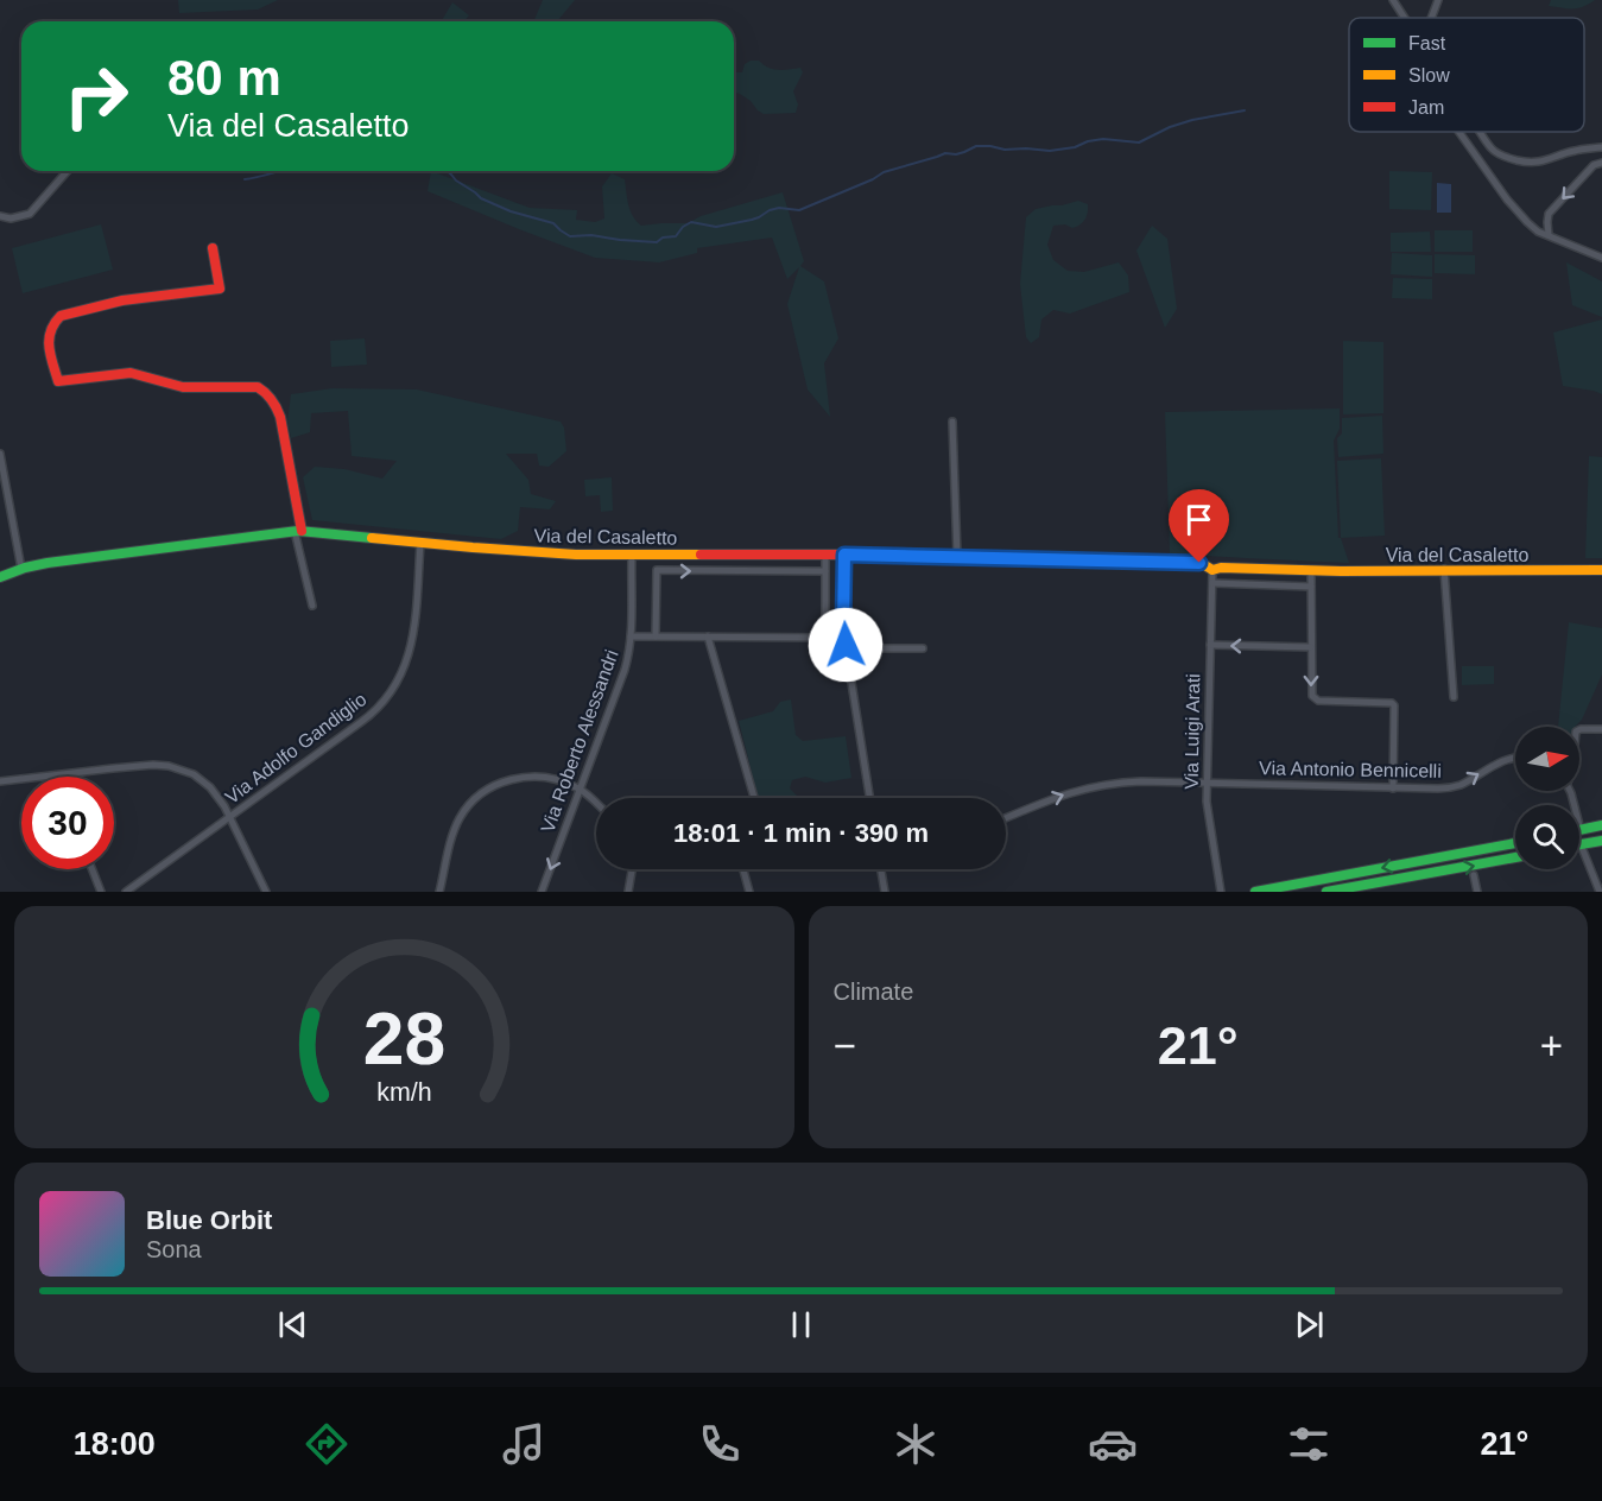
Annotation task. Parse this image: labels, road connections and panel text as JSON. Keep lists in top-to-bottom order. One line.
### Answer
{"streets":{"street":["Via del Casaletto","Via Luigi Arati","Via Roberto Alessandri","Via Adolfo Gandiglio","Via Antonio Bennicelli"]},"crossings":[["Via del Casaletto","Via Luigi Arati"],["Via del Casaletto","Via Roberto Alessandri"],["Via del Casaletto","Via Adolfo Gandiglio"],["Via Luigi Arati","Via Antonio Bennicelli"]],"one_way":["Via Antonio Bennicelli"],"legend":["Fast","Slow","Jam"],"north":"right","page":{"turn":["80 m","Via del Casaletto"],"limit":"30","trip":"18:01 · 1 min · 390 m","tile":"Climate","heat":["−","21°","+"],"song":["Blue Orbit","Sona"],"tabs":["18:00","21°"],"gauge":["28","km/h"]}}
